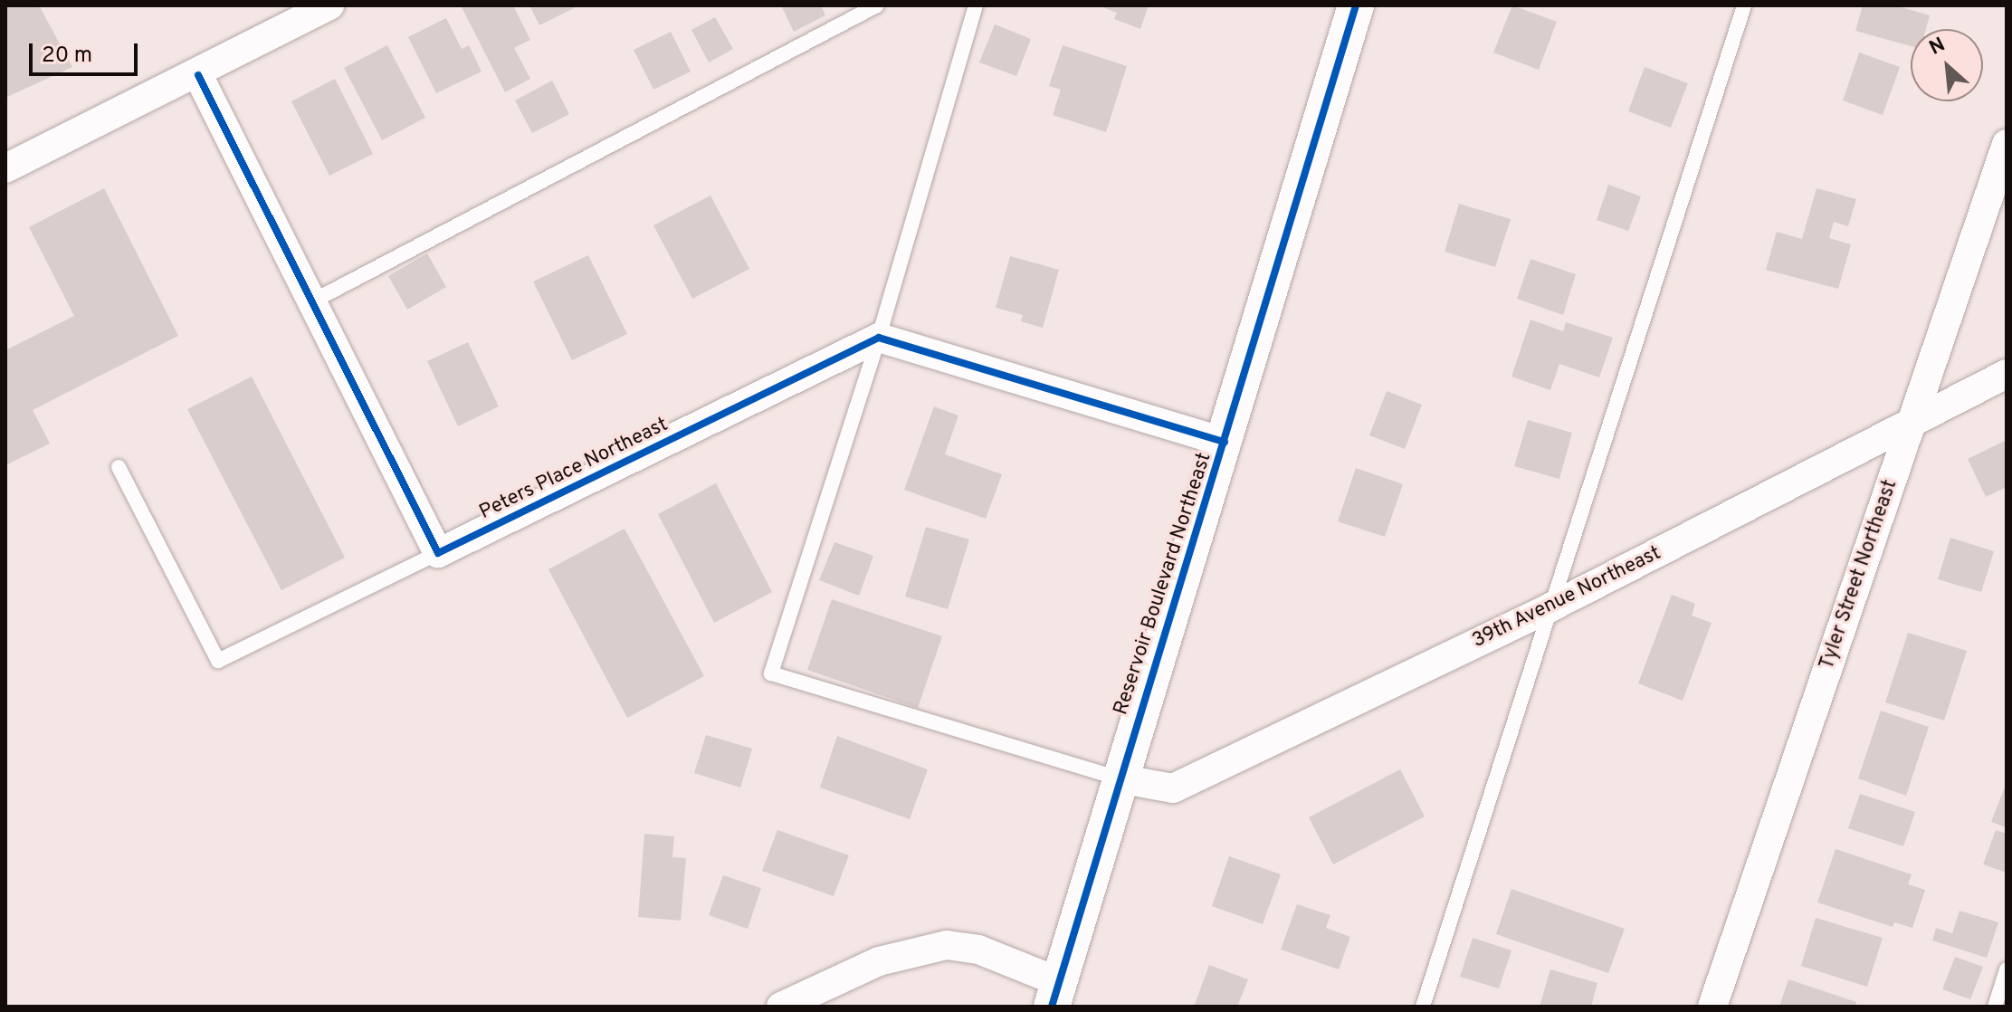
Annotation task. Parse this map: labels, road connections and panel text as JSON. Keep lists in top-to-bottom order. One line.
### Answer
{"streets":{"street":["Peters Place Northeast","Tyler Street Northeast","Reservoir Boulevard Northeast","39th Avenue Northeast"]},"crossings":[["Tyler Street Northeast","39th Avenue Northeast"],["Reservoir Boulevard Northeast","39th Avenue Northeast"]],"scale_bar":"20 m","north":"top left"}
